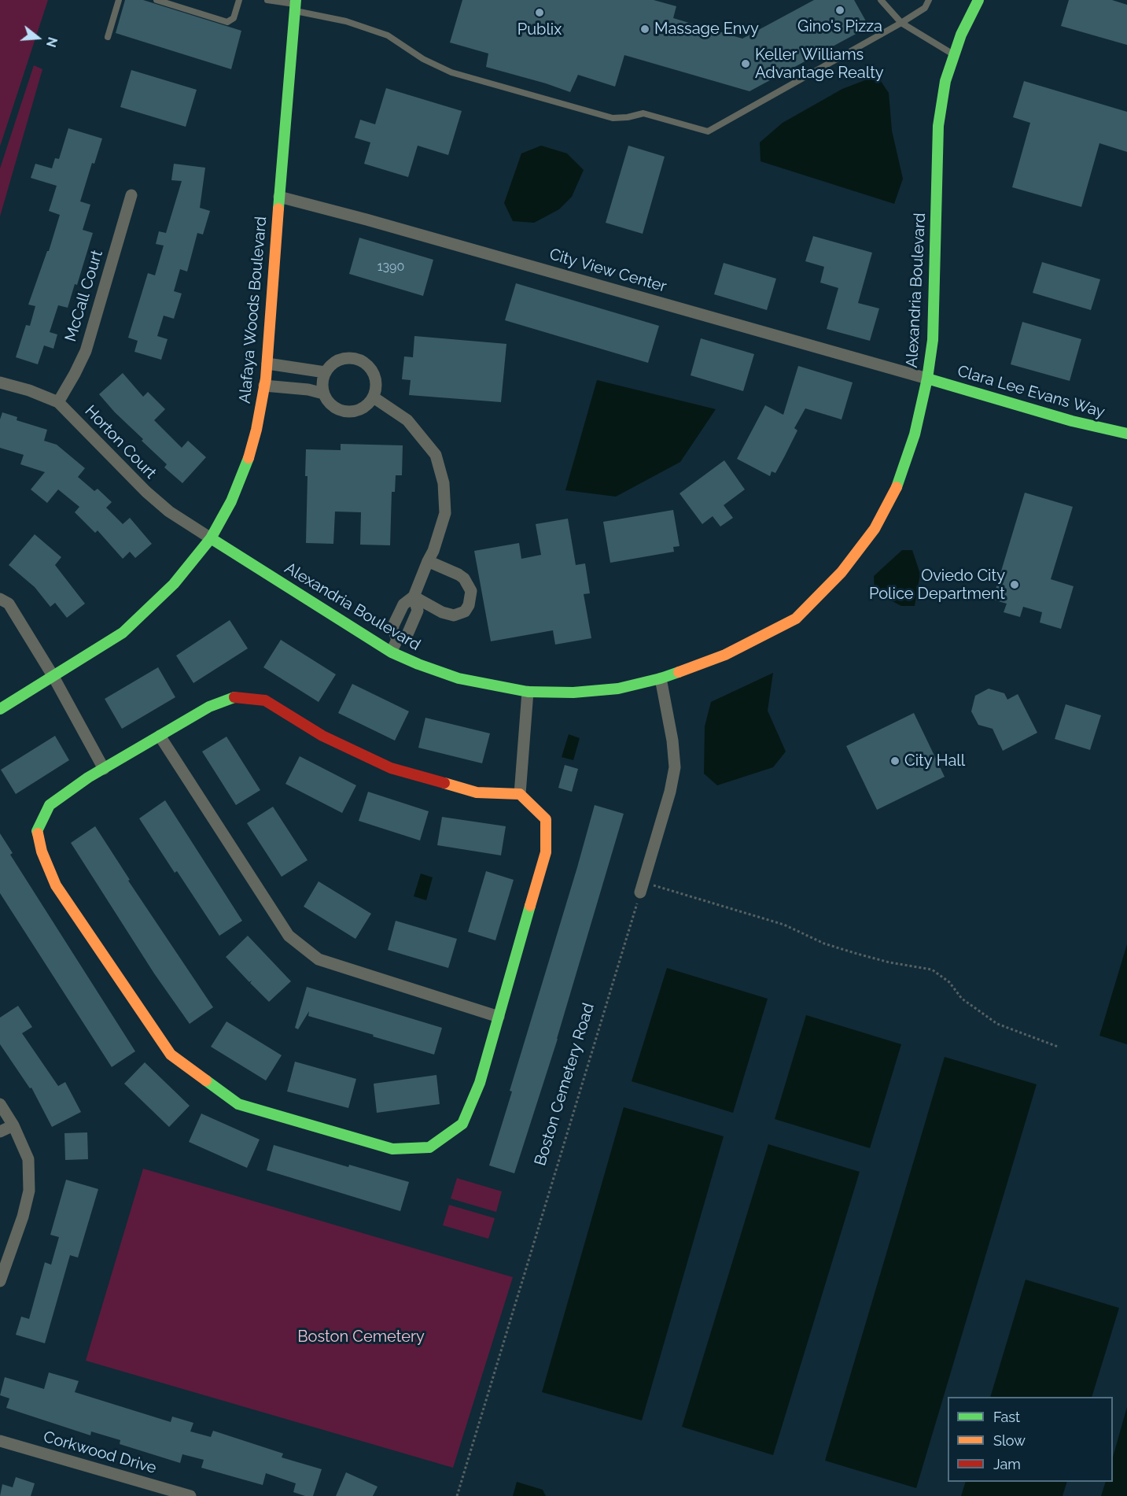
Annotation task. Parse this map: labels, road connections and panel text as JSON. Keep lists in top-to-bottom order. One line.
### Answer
{"streets":{"street":["City View Center","Alexandria Boulevard","McCall Court","Alafaya Woods Boulevard","Clara Lee Evans Way","Horton Court","Corkwood Drive"],"path":["Boston Cemetery Road"]},"crossings":[["City View Center","Alexandria Boulevard"],["City View Center","Alafaya Woods Boulevard"],["City View Center","Clara Lee Evans Way"],["Alexandria Boulevard","Alafaya Woods Boulevard"],["Alexandria Boulevard","Clara Lee Evans Way"],["Alexandria Boulevard","Horton Court"],["McCall Court","Horton Court"],["Alafaya Woods Boulevard","Horton Court"]],"parks":["Boston Cemetery"],"places":["Gino's Pizza","Publix","Massage Envy","Keller Williams Advantage Realty","Oviedo City Police Department","City Hall"],"house_numbers":["1390"],"legend":["Fast","Slow","Jam"],"north":"right"}
